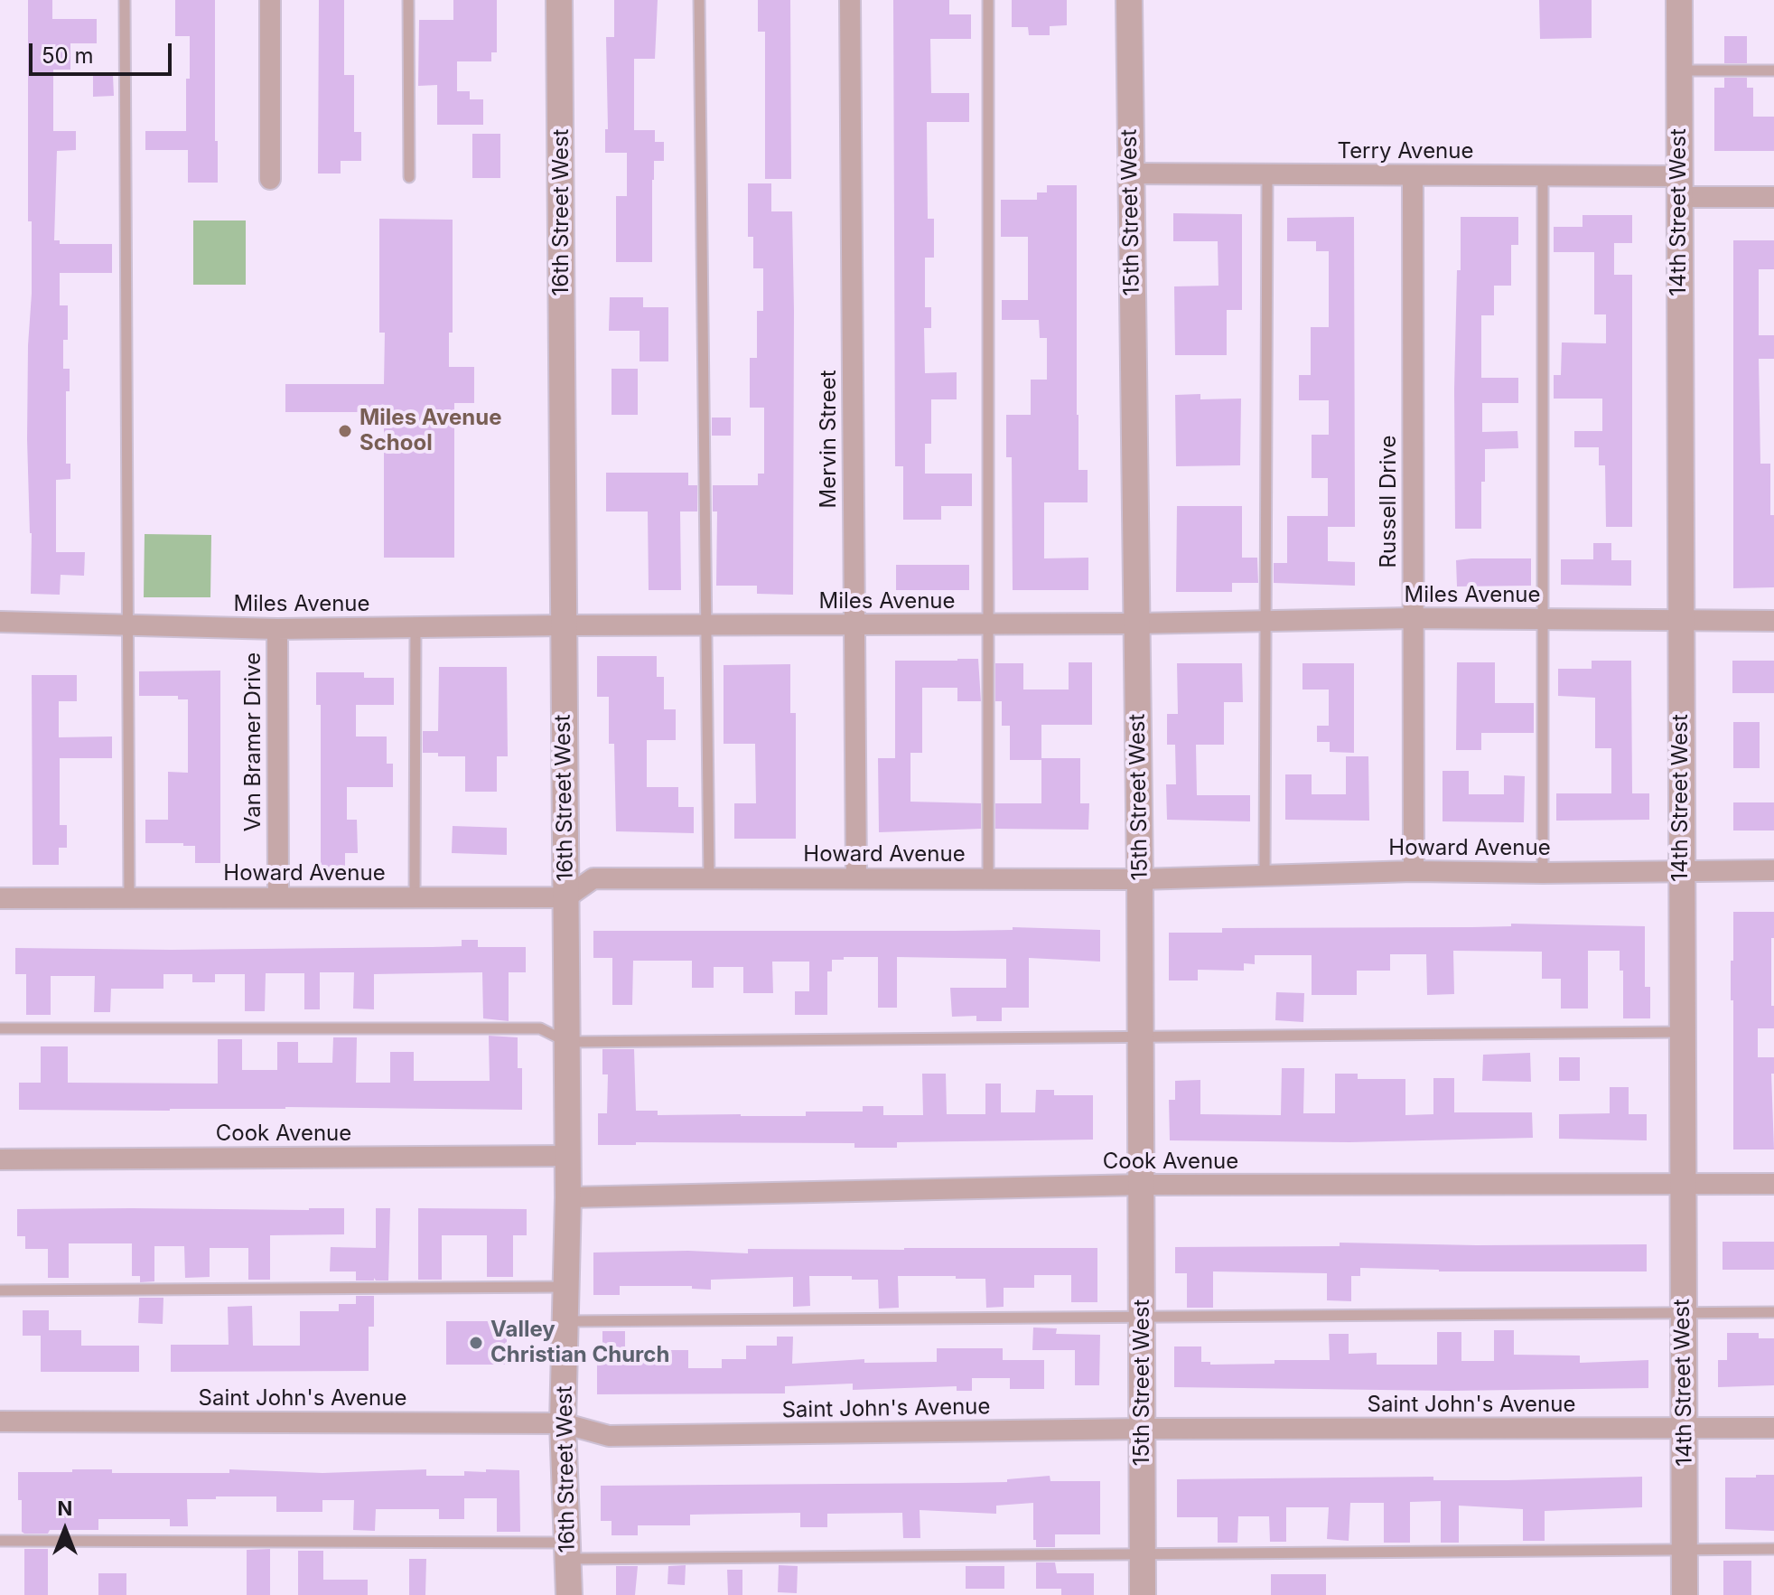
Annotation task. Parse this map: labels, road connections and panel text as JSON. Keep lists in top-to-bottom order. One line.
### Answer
{"streets":{"street":["Terry Avenue","16th Street West","15th Street West","14th Street West","Mervin Street","Russell Drive","Miles Avenue","Van Bramer Drive","Howard Avenue","Cook Avenue","Saint John's Avenue"]},"crossings":[["Terry Avenue","15th Street West"],["Terry Avenue","14th Street West"],["Terry Avenue","Russell Drive"],["16th Street West","Miles Avenue"],["16th Street West","Howard Avenue"],["16th Street West","Cook Avenue"],["16th Street West","Saint John's Avenue"],["15th Street West","Miles Avenue"],["15th Street West","Howard Avenue"],["15th Street West","Cook Avenue"],["15th Street West","Saint John's Avenue"],["14th Street West","Miles Avenue"],["14th Street West","Howard Avenue"],["14th Street West","Cook Avenue"],["14th Street West","Saint John's Avenue"],["Mervin Street","Miles Avenue"],["Mervin Street","Howard Avenue"],["Russell Drive","Miles Avenue"],["Russell Drive","Howard Avenue"],["Miles Avenue","Van Bramer Drive"],["Van Bramer Drive","Howard Avenue"]],"places":["Miles Avenue School","Valley Christian Church"],"scale_bar":"50 m","north":"top"}
